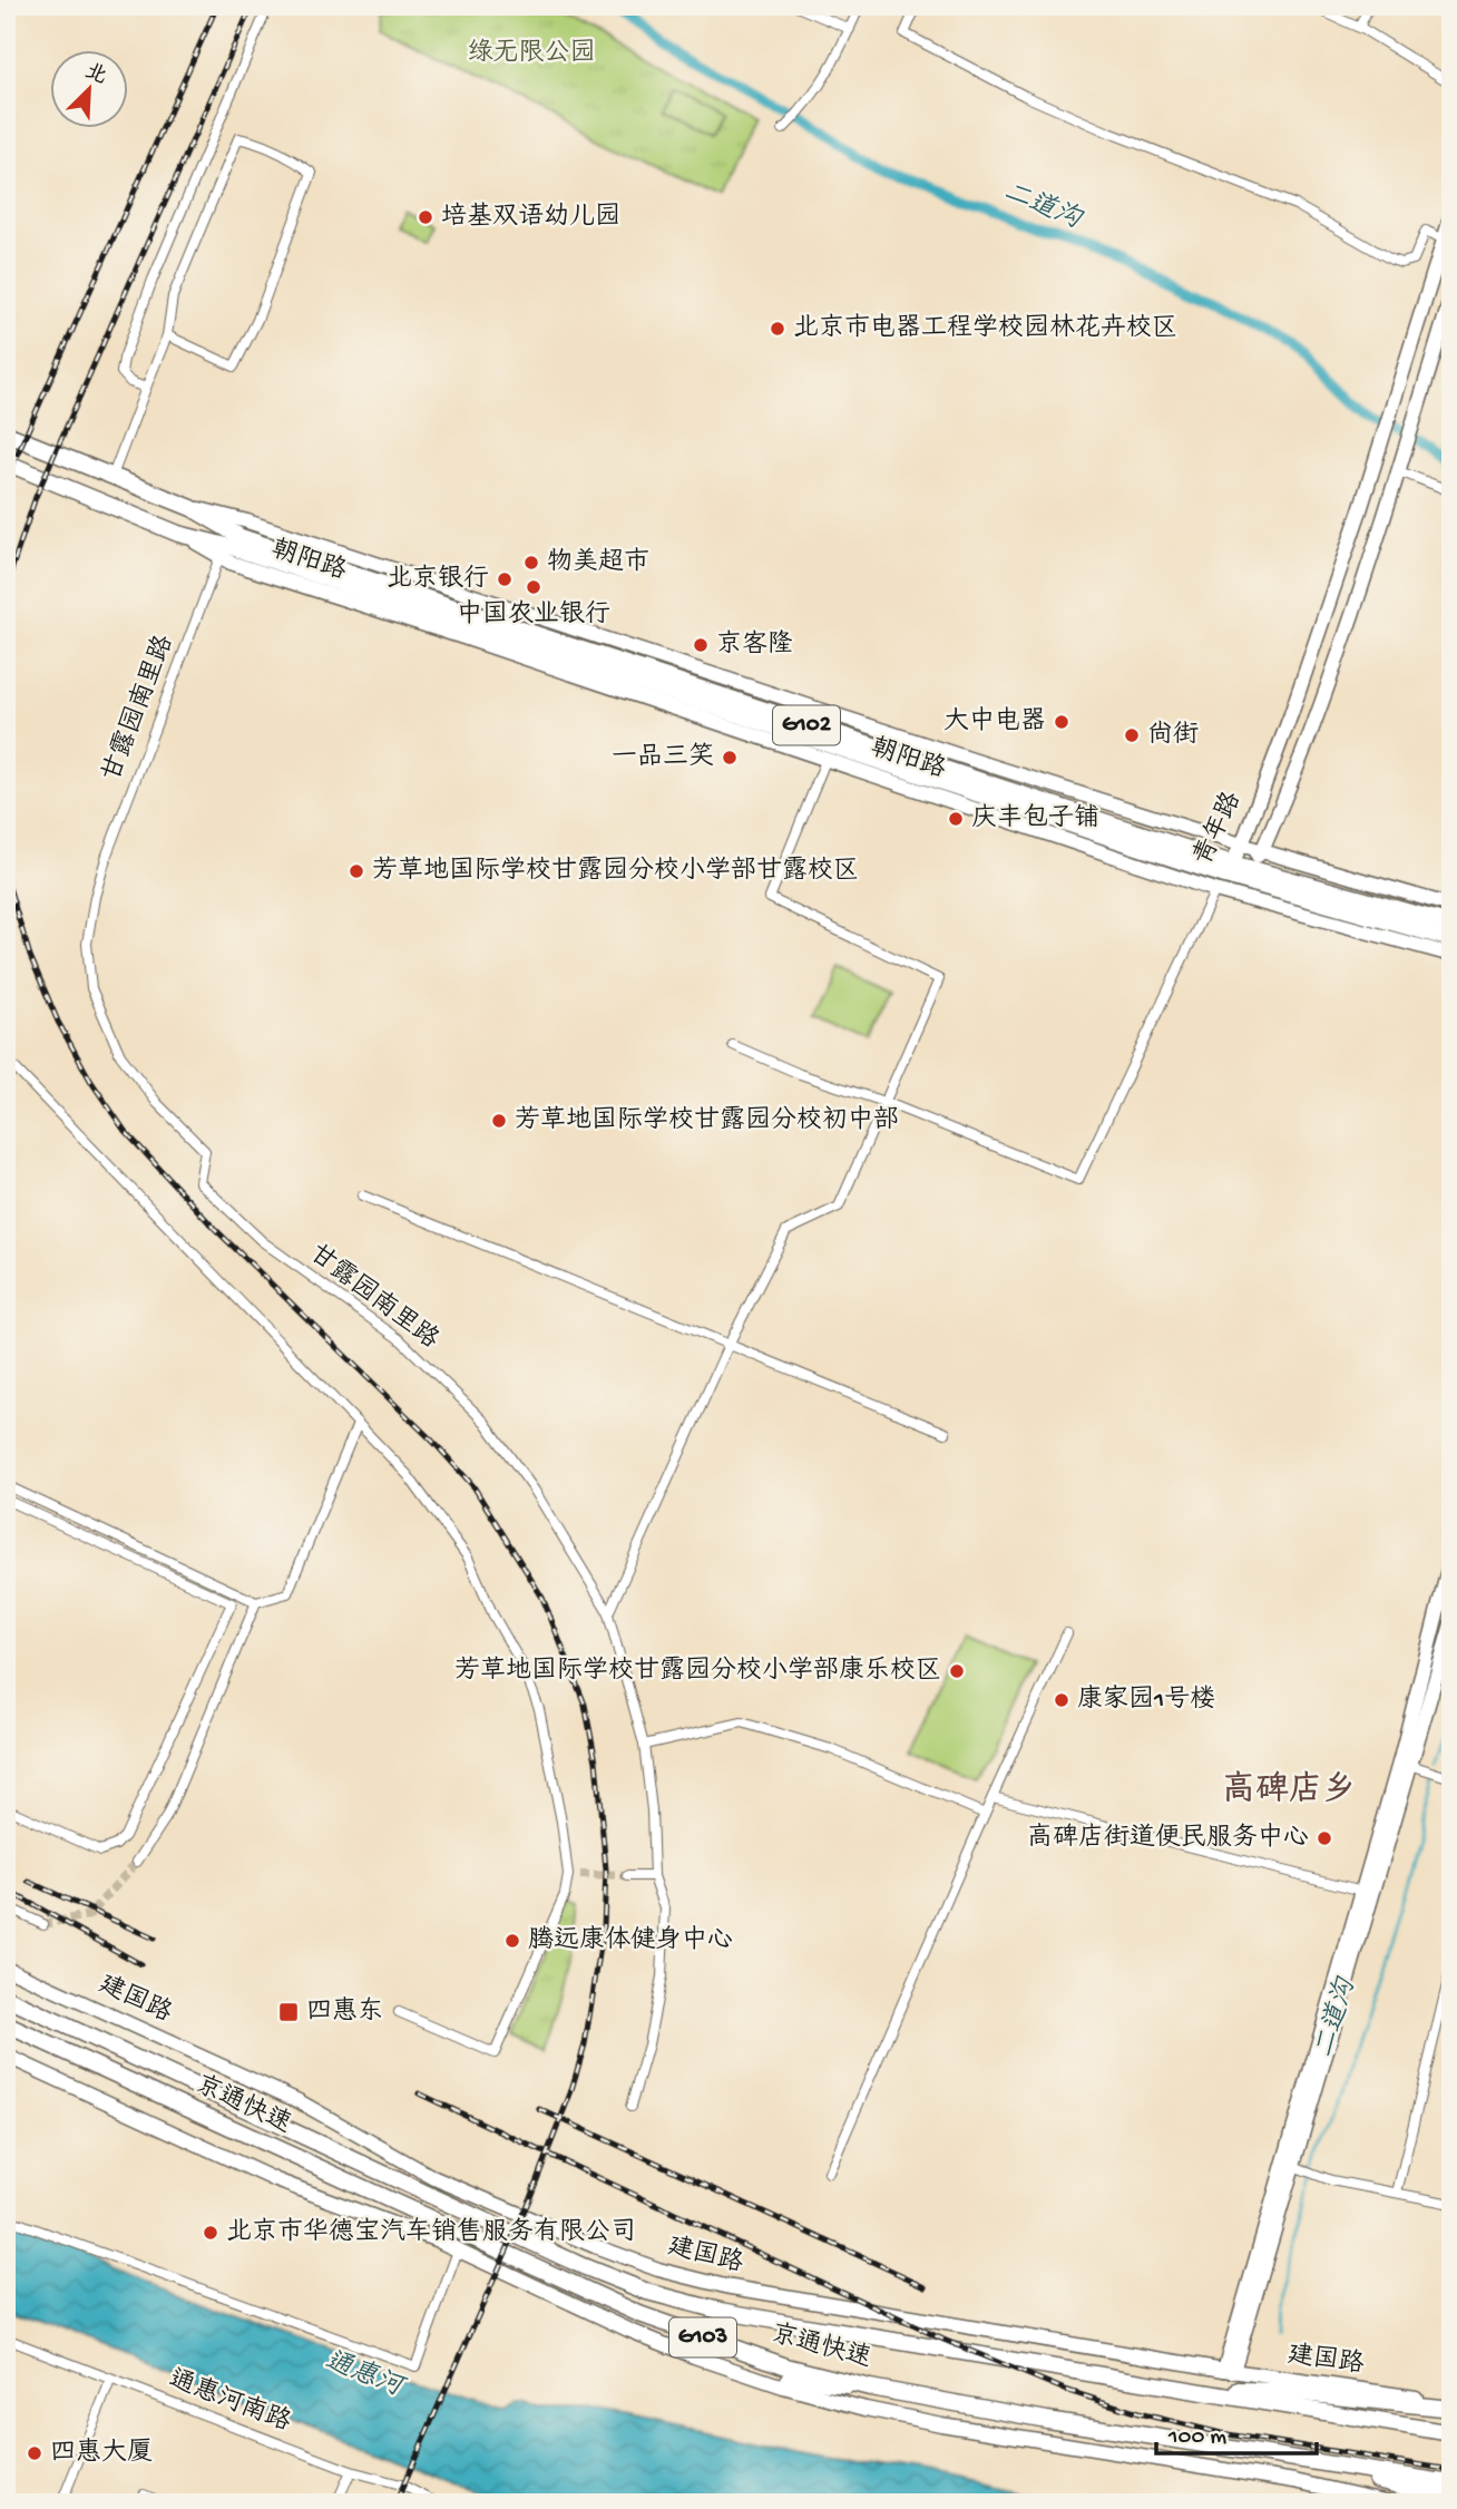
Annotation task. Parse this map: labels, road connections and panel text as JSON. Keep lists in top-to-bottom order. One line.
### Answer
{"streets":{"highway":["朝阳路","G102","京通快速","G103"],"main road":["青年路","建国路"],"street":["甘露园南里路","通惠河南路"]},"crossings":[["朝阳路","甘露园南里路"],["朝阳路","青年路"]],"districts":["高碑店乡"],"water":["二道沟","通惠河"],"parks":["绿无限公园"],"places":{"other":["培基双语幼儿园","北京市电器工程学校园林花卉校区","物美超市","北京银行","中国农业银行","京客隆","大中电器","尚街","一品三笑","庆丰包子铺","芳草地国际学校甘露园分校小学部甘露校区","芳草地国际学校甘露园分校初中部","芳草地国际学校甘露园分校小学部康乐校区","康家园1号楼","高碑店街道便民服务中心","腾远康体健身中心","北京市华德宝汽车销售服务有限公司","四惠大厦"],"transit":["四惠东"]},"scale_bar":"100 m","north":"top right"}
